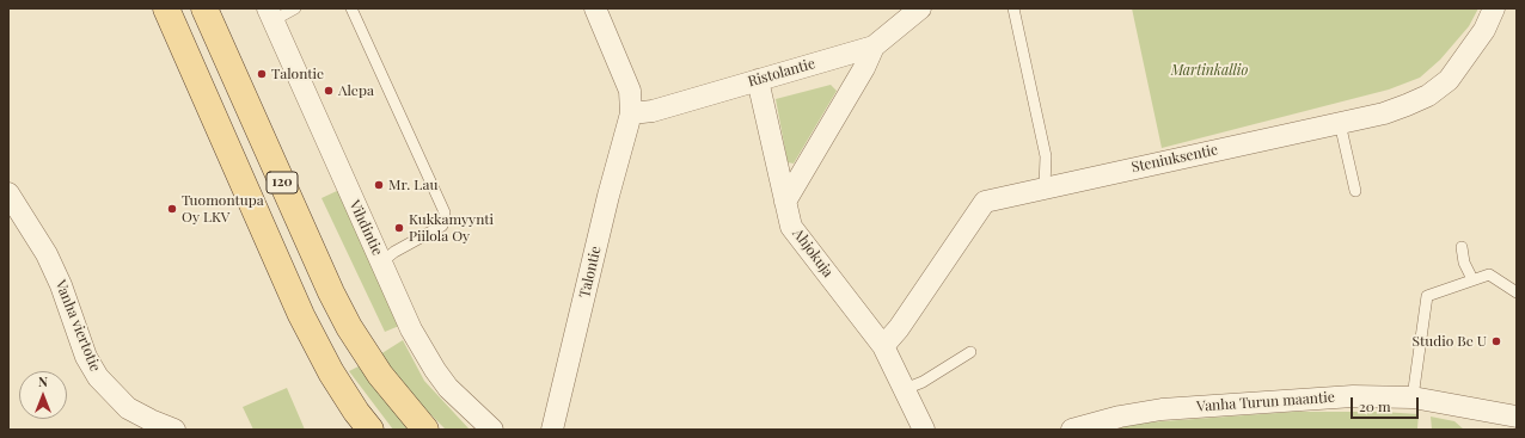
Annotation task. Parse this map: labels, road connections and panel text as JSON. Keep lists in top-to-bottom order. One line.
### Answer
{"streets":{"main road":["120"],"street":["Ristolantie","Steniuksentie","Vihdintie","Ahjokuja","Talontie","Vanha viertotie","Vanha Turun maantie"]},"crossings":[["Ristolantie","Ahjokuja"],["Ristolantie","Talontie"],["Steniuksentie","Ahjokuja"]],"parks":["Martinkallio"],"places":["Talontie","Alepa","Mr. Lau","Tuomontupa Oy LKV","Kukkamyynti Piilola Oy","Studio Be U"],"scale_bar":"20 m","north":"top"}
